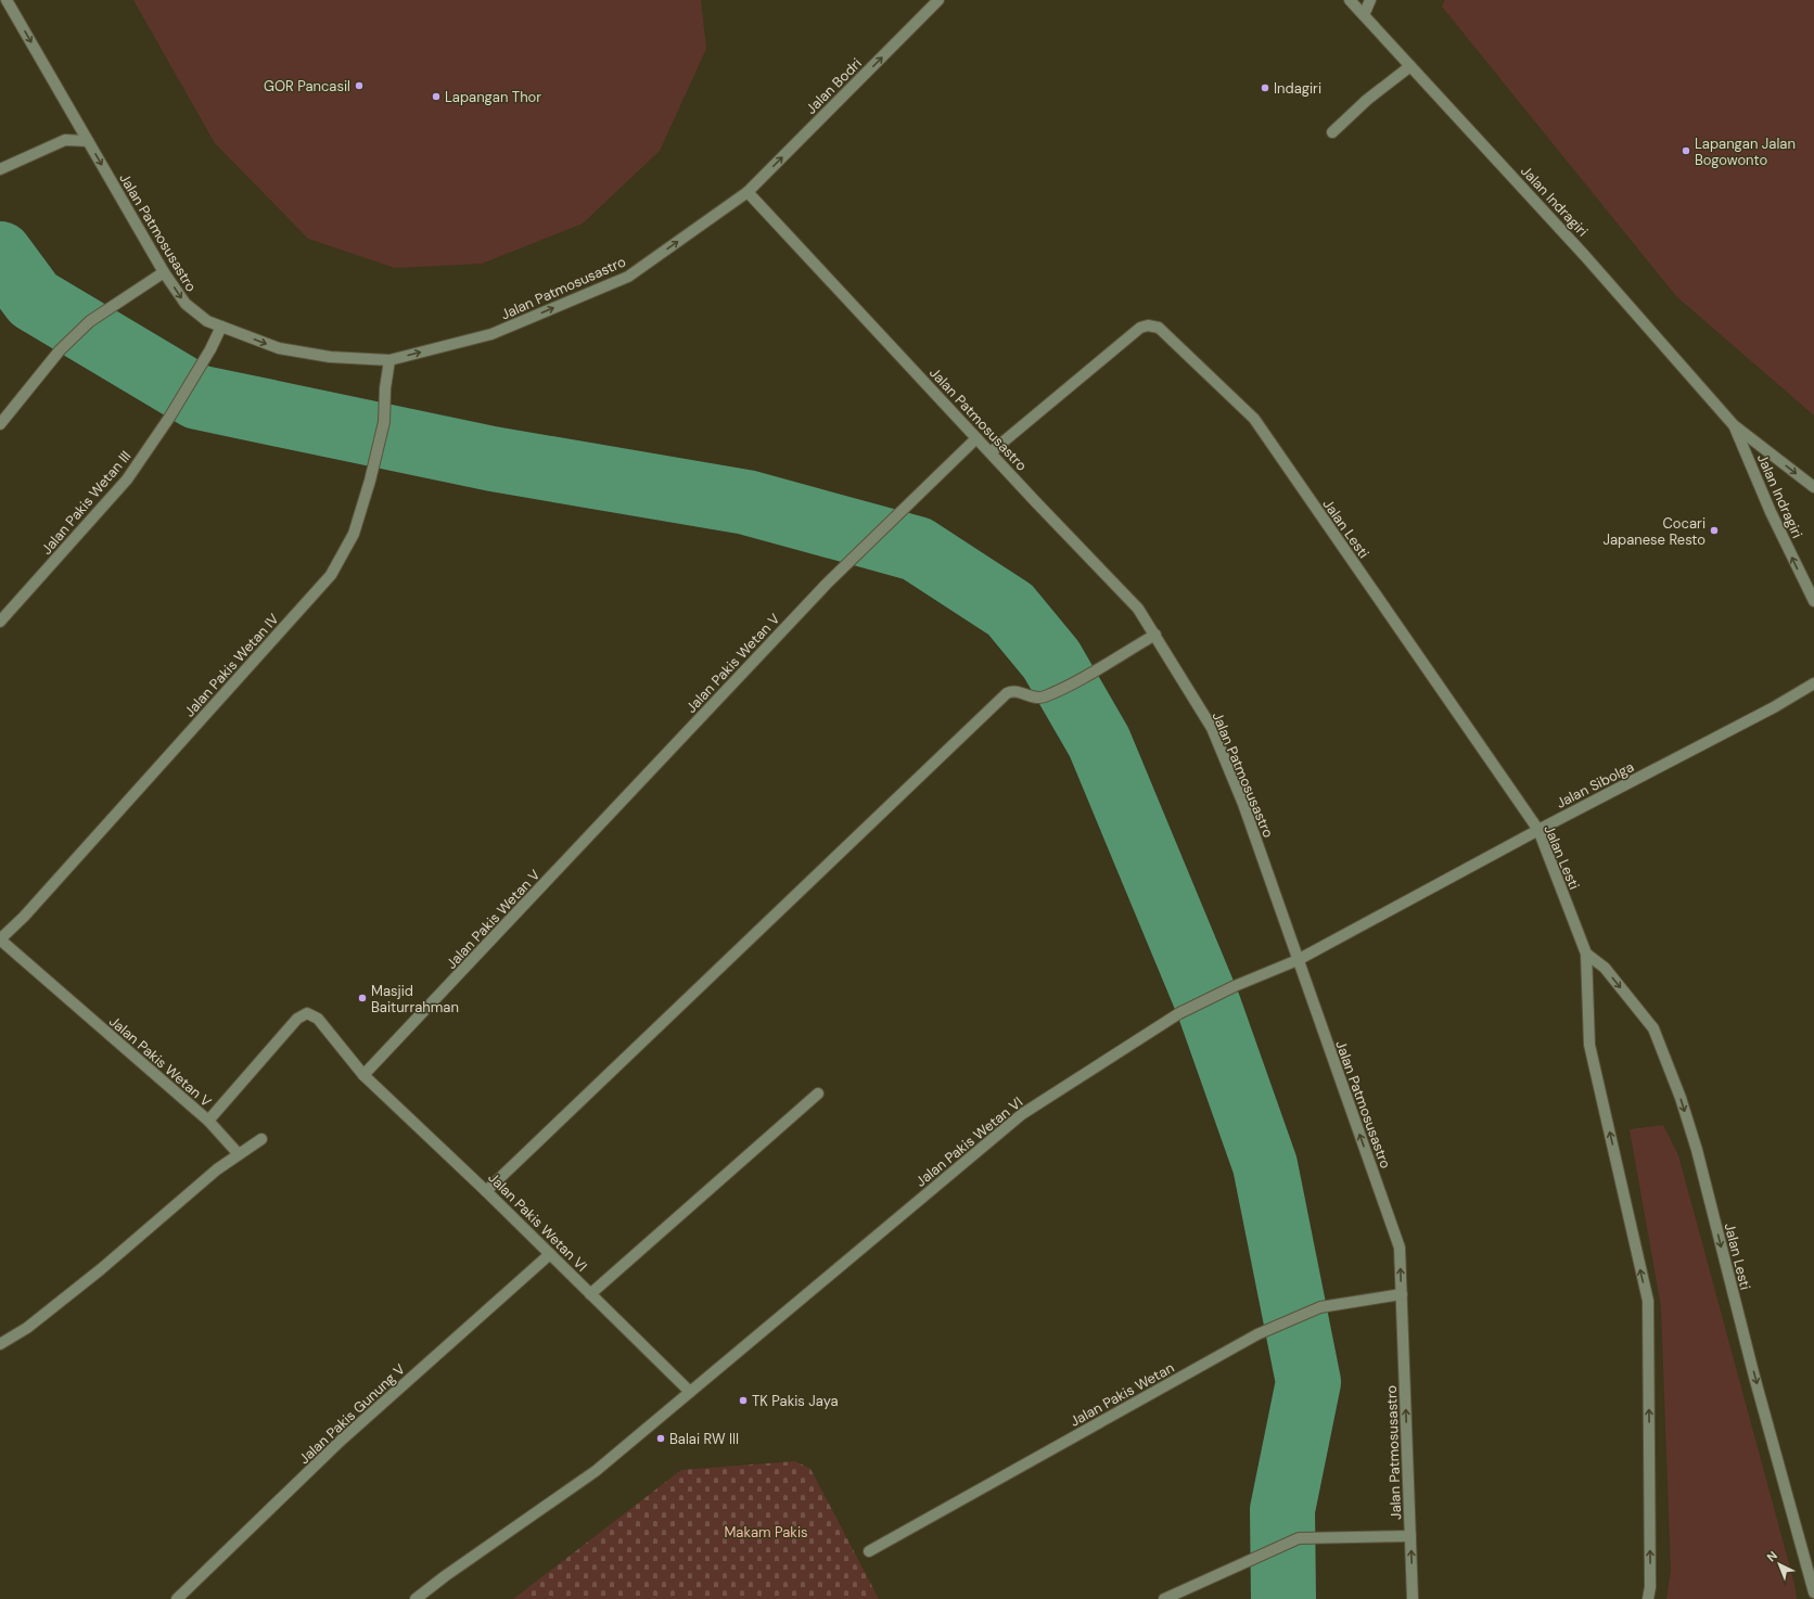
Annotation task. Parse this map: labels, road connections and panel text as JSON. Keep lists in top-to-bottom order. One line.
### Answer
{"streets":{"street":["Jalan Bodri","Jalan Indragiri","Jalan Patmosusastro","Jalan Pakis Wetan III","Jalan Lesti","Jalan Pakis Wetan V","Jalan Pakis Wetan IV","Jalan Sibolga","Jalan Pakis Wetan VI","Jalan Pakis Wetan","Jalan Pakis Gunung V"]},"crossings":[["Jalan Bodri","Jalan Patmosusastro"],["Jalan Patmosusastro","Jalan Pakis Wetan III"],["Jalan Patmosusastro","Jalan Lesti"],["Jalan Patmosusastro","Jalan Pakis Wetan V"],["Jalan Patmosusastro","Jalan Pakis Wetan IV"],["Jalan Patmosusastro","Jalan Sibolga"],["Jalan Patmosusastro","Jalan Pakis Wetan VI"],["Jalan Patmosusastro","Jalan Pakis Wetan"],["Jalan Lesti","Jalan Sibolga"],["Jalan Pakis Wetan V","Jalan Pakis Wetan IV"],["Jalan Pakis Wetan V","Jalan Pakis Wetan VI"],["Jalan Sibolga","Jalan Pakis Wetan VI"],["Jalan Pakis Wetan VI","Jalan Pakis Gunung V"]],"one_way":["Jalan Bodri"],"parks":["Makam Pakis"],"places":["GOR Pancasil","Indagiri","Lapangan Thor","Lapangan Jalan Bogowonto","Cocari Japanese Resto","Masjid Baiturrahman","TK Pakis Jaya","Balai RW III"],"north":"top left"}
